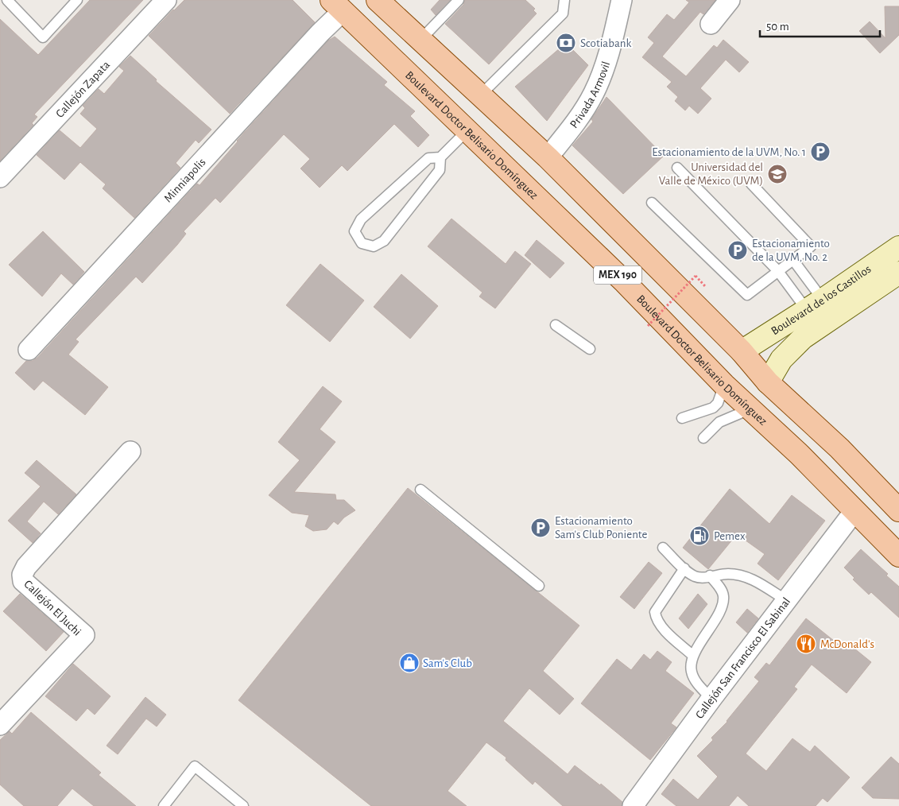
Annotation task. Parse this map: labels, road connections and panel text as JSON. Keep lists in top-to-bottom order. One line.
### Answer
{"streets":{"main road":["Boulevard Doctor Belisario Domínguez","MEX 190"],"street":["Callejón Zapata","Privada Armovil","Minniapolis","Boulevard de los Castillos","Callejón El Juchi","Callejón San Francisco El Sabinal"]},"crossings":[["Privada Armovil","MEX 190"],["Boulevard Doctor Belisario Domínguez","Minniapolis"],["Boulevard Doctor Belisario Domínguez","Callejón San Francisco El Sabinal"],["MEX 190","Boulevard de los Castillos"]],"places":{"bank":["Scotiabank"],"parking":["Estacionamiento de la UVM, No. 1","Estacionamiento de la UVM, No. 2","Estacionamiento Sam's Club Poniente"],"school or university":["Universidad del Valle de México (UVM)"],"fuel station":["Pemex"],"restaurant":["McDonald's"],"shop":["Sam's Club"]},"scale_bar":"50 m"}
